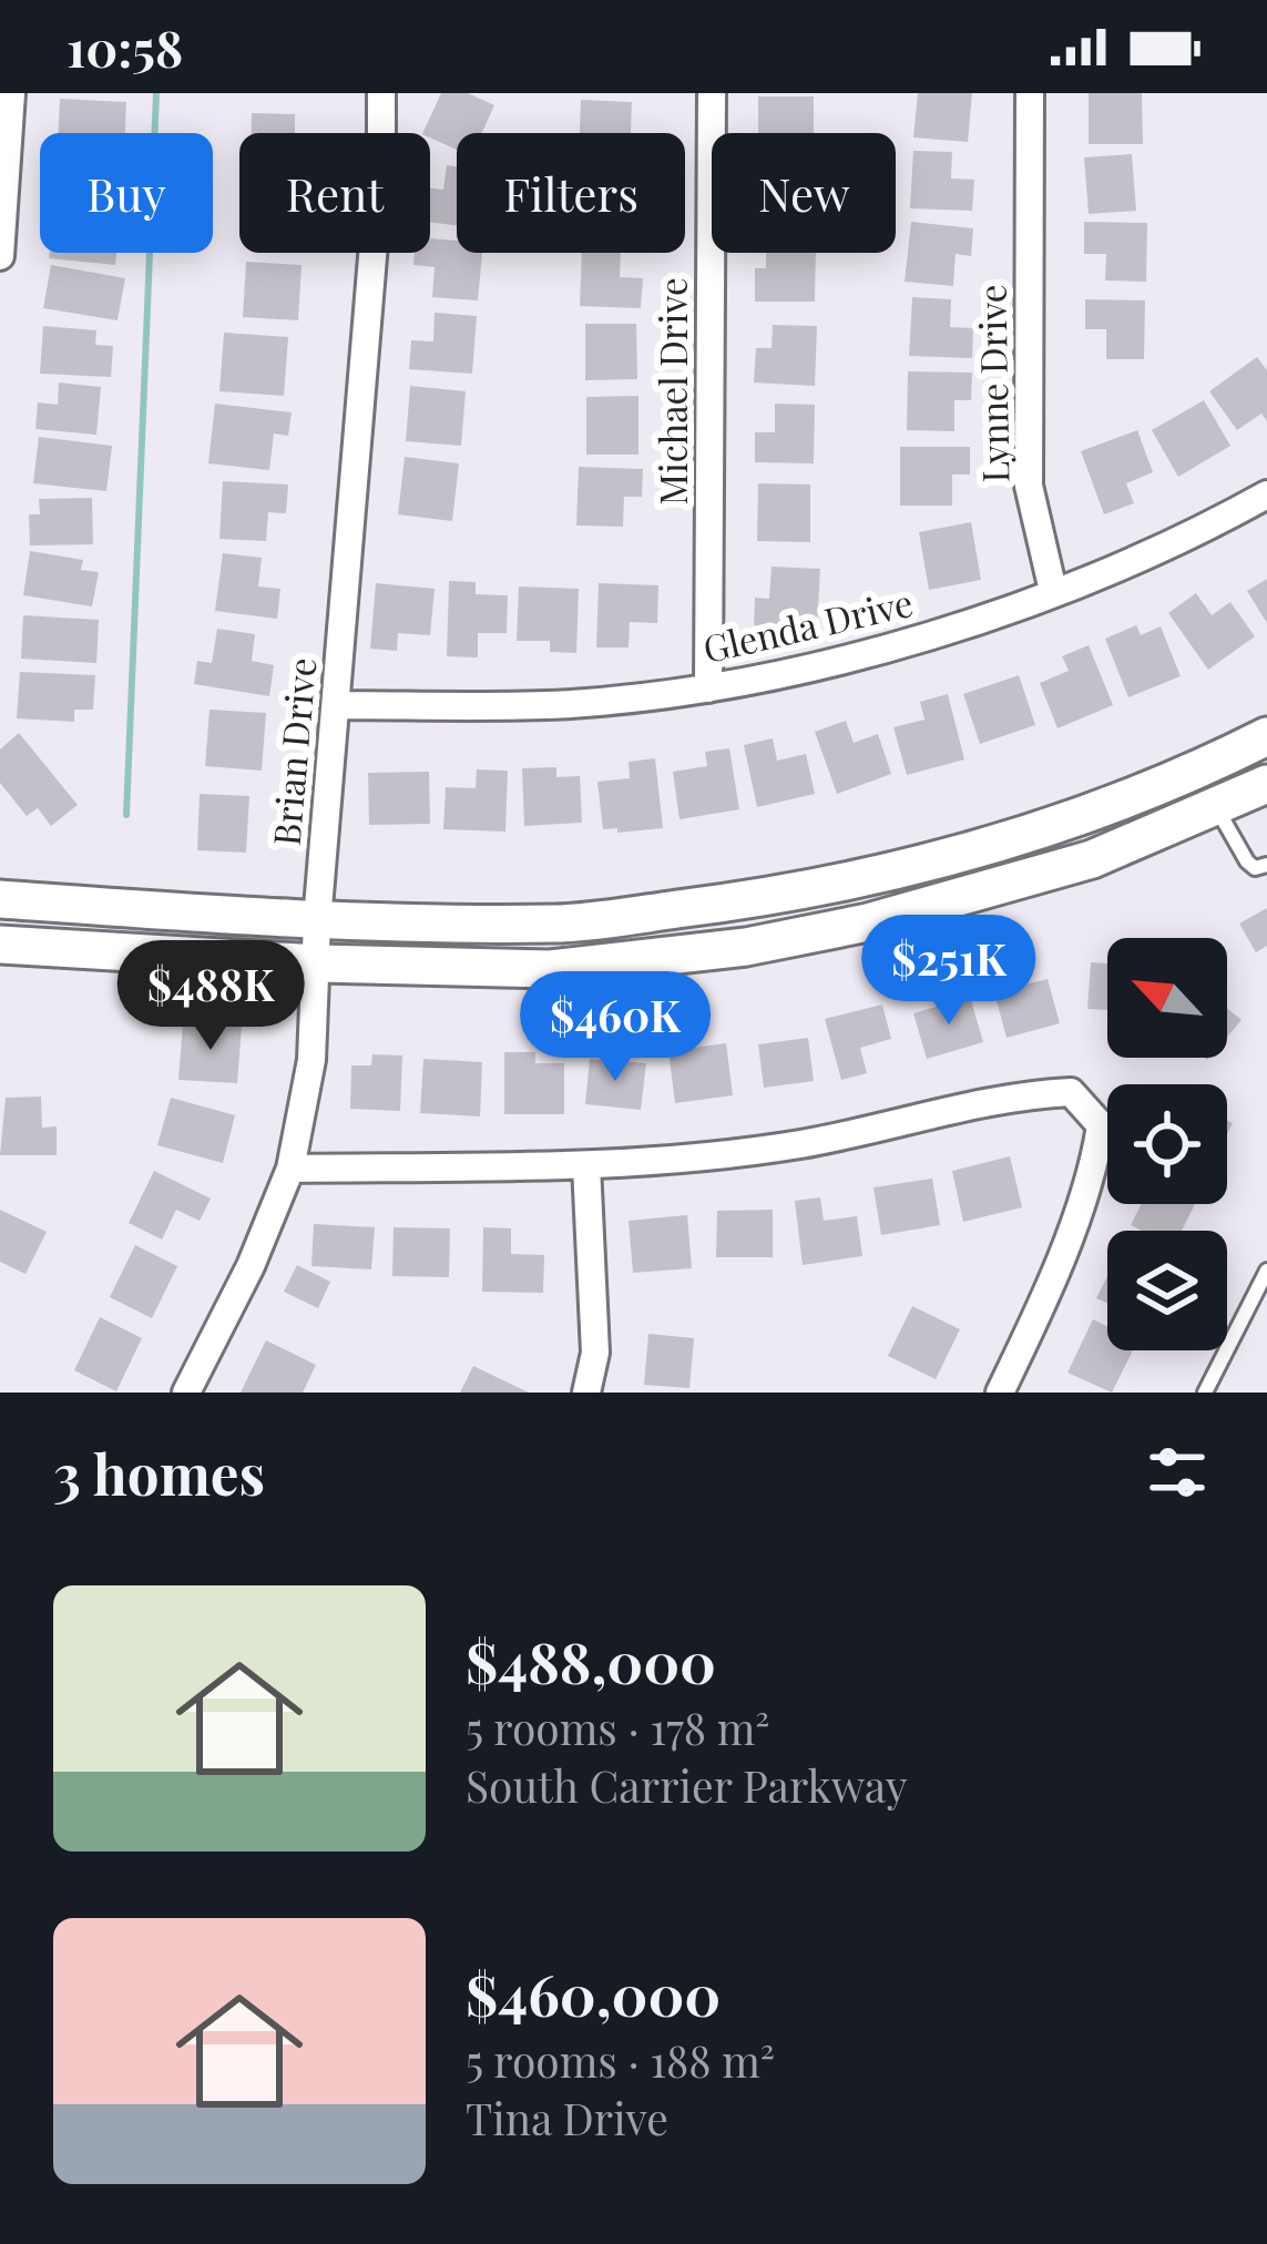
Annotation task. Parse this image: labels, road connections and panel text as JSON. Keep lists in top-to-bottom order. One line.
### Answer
{"streets":{"street":["Lynne Drive","Michael Drive","Glenda Drive","Brian Drive"]},"crossings":[["Lynne Drive","Glenda Drive"],["Michael Drive","Glenda Drive"],["Glenda Drive","Brian Drive"]],"north":"top left","page":{"status":"10:58","chip":["Buy","Rent","Filters","New"],"price":["$251K","$488K","$460K"],"heading":"3 homes","list":[{"name":"$488,000","note":"5 rooms · 178 m² · South Carrier Parkway"},{"name":"$460,000","note":"5 rooms · 188 m² · Tina Drive"}]}}
